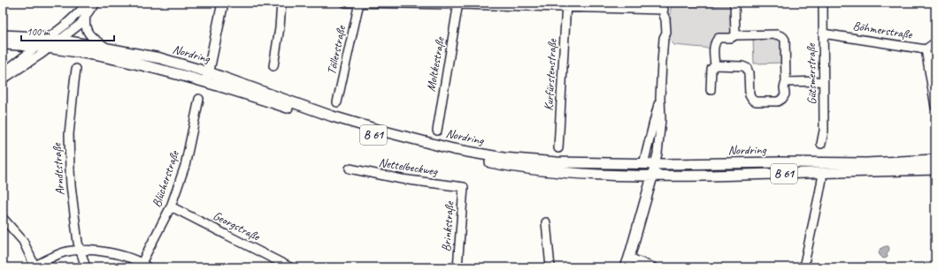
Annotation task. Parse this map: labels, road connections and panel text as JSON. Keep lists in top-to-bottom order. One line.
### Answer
{"streets":{"main road":["Nordring","B 61"],"street":["Böhmerstraße","Töllerstraße","Moltkestraße","Gütsmerstraße","Kurfürstenstraße","Nettelbeckweg","Arndtstraße","Blücherstraße","Georgstraße","Brinkstraße"]},"crossings":[["Böhmerstraße","Gütsmerstraße"],["Nettelbeckweg","Brinkstraße"],["Blücherstraße","Georgstraße"]],"scale_bar":"100 m"}
